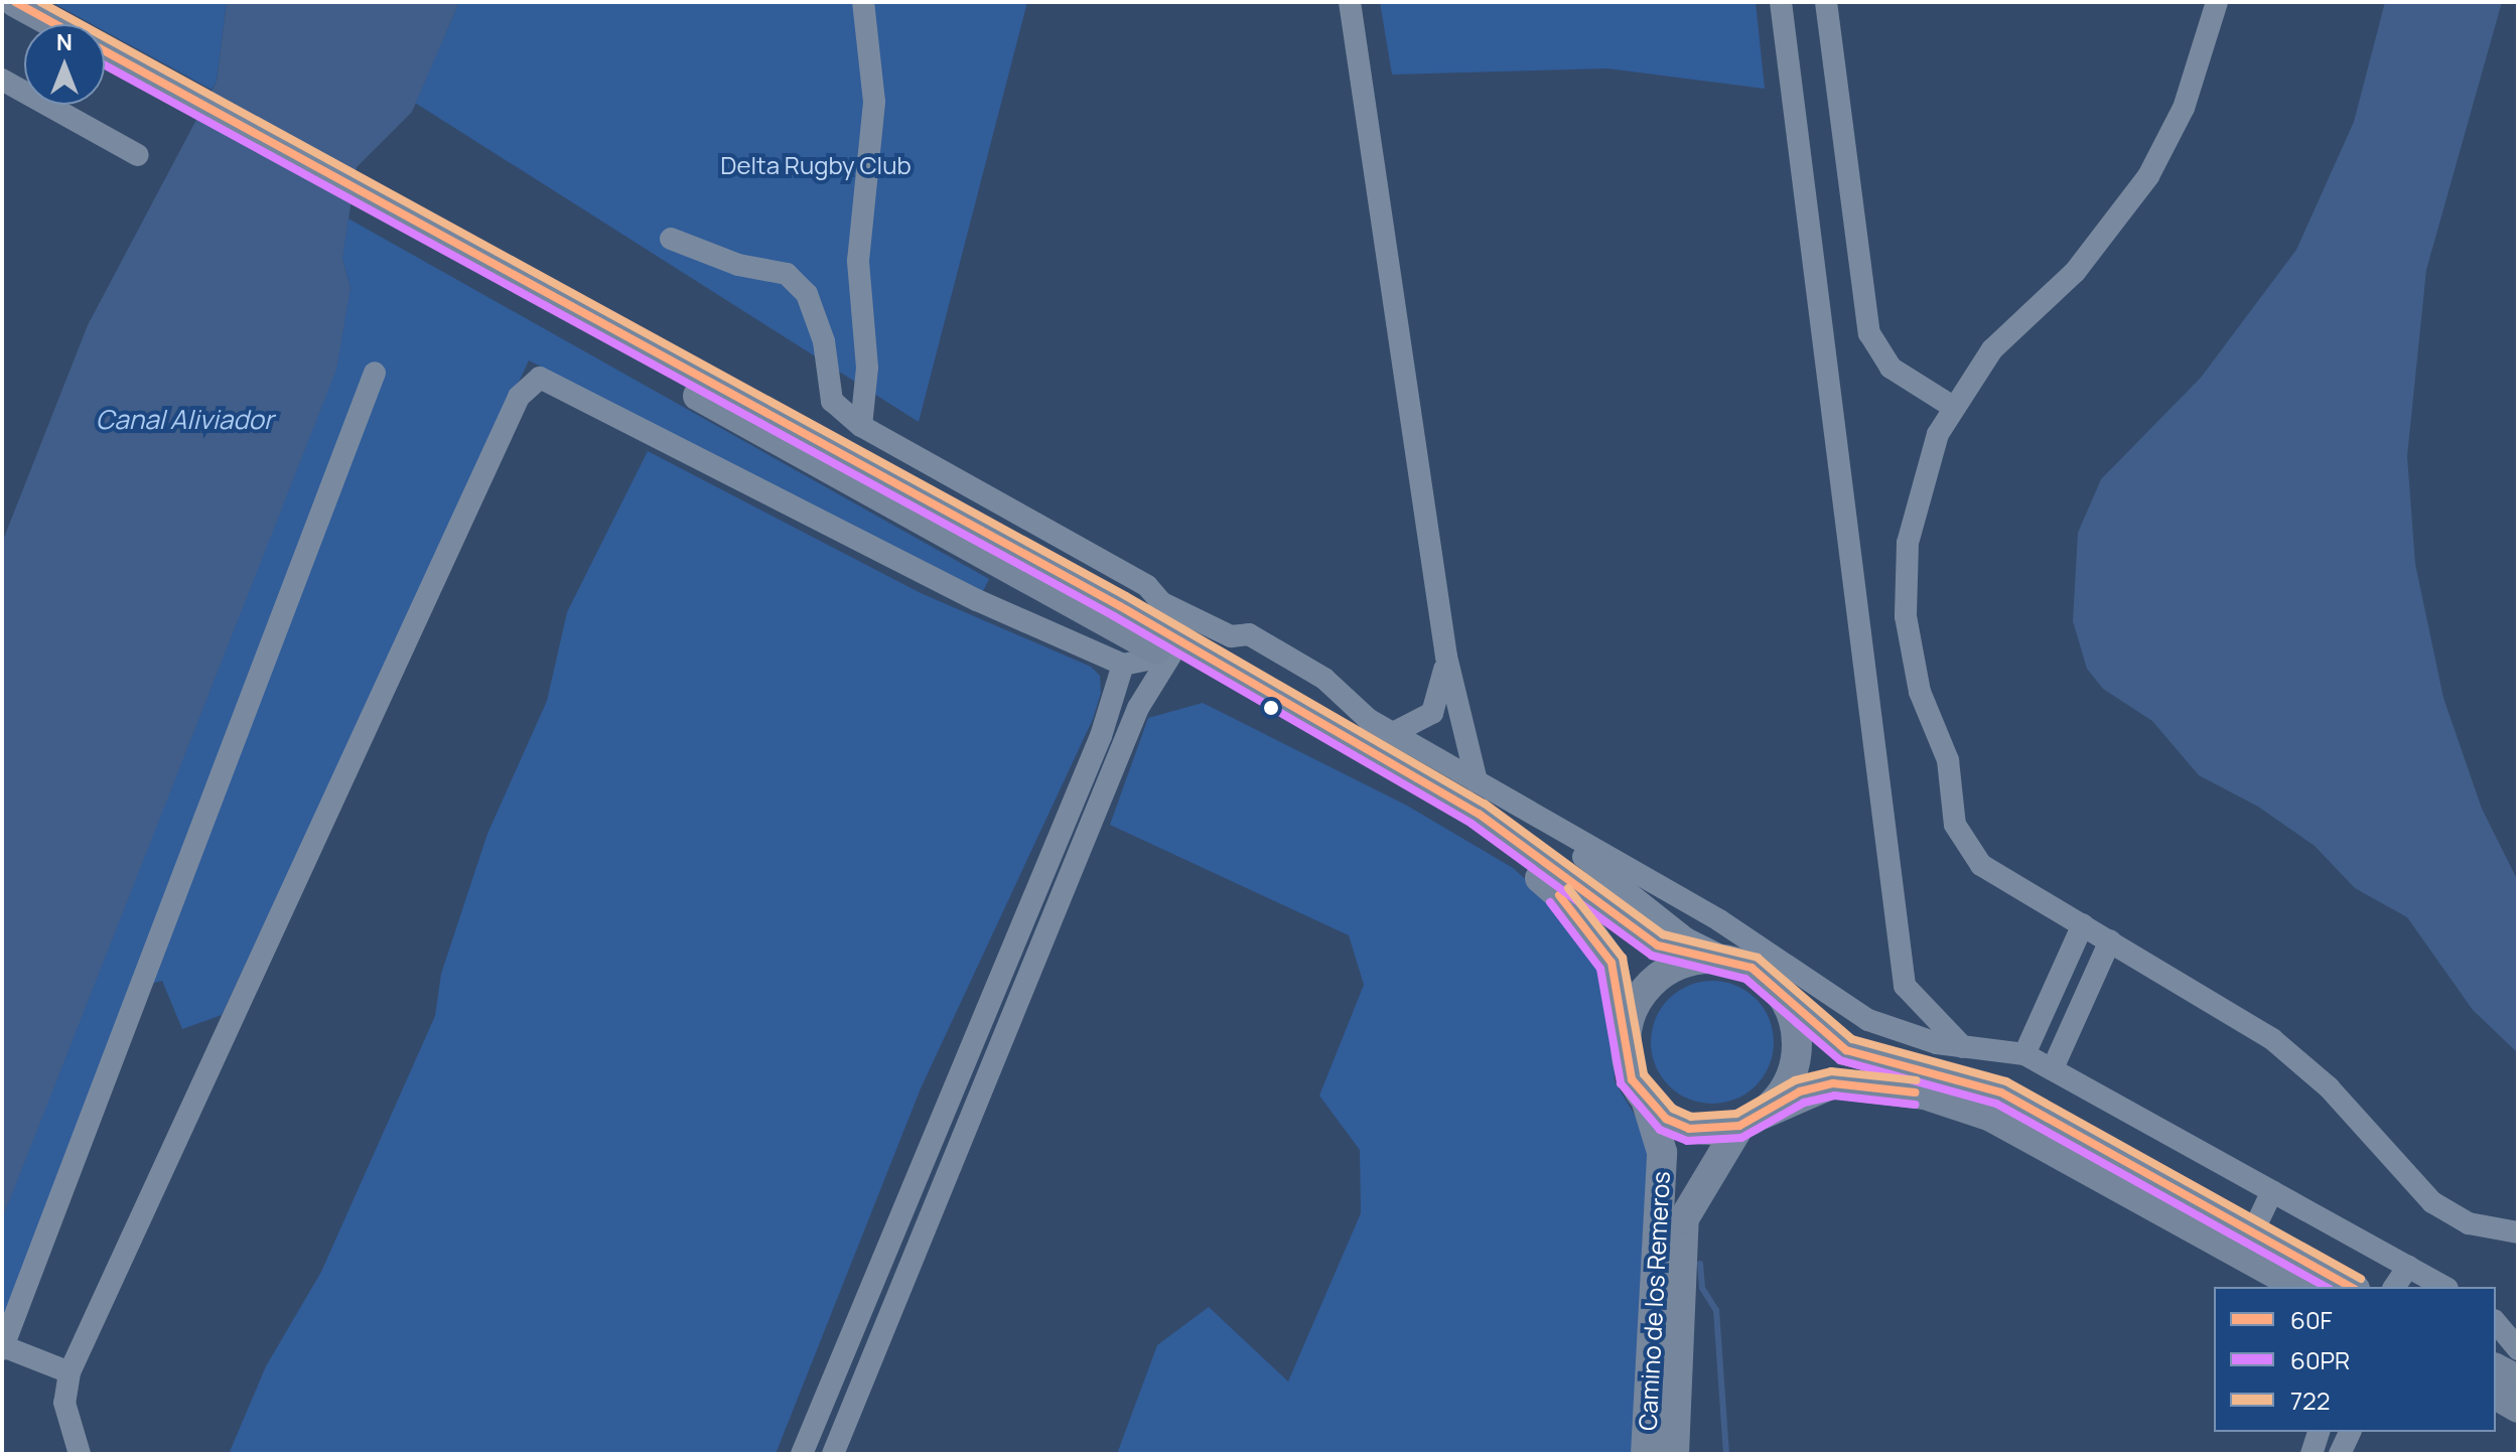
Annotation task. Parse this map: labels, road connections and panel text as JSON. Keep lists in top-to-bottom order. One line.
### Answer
{"streets":{"main road":["Camino de los Remeros"]},"water":["Canal Aliviador"],"parks":["Delta Rugby Club"],"lines":["transit line 60F","transit line 722","transit line 60PR"],"legend":["60F","60PR","722"],"north":"top"}
